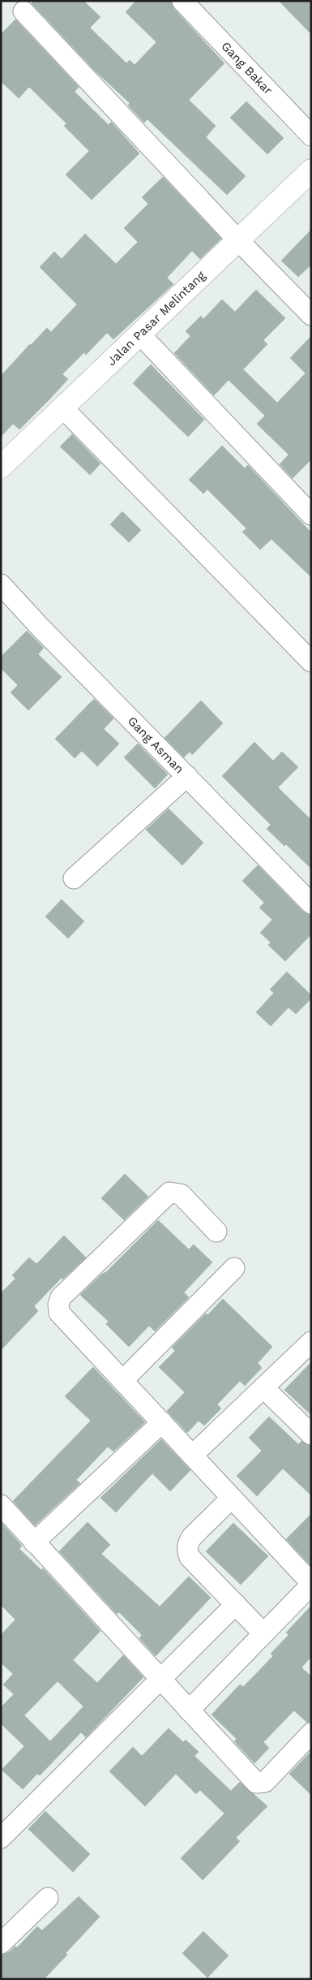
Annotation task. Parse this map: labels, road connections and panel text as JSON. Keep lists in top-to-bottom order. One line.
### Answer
{"streets":{"street":["Gang Bakar","Jalan Pasar Melintang","Gang Asman"]}}
